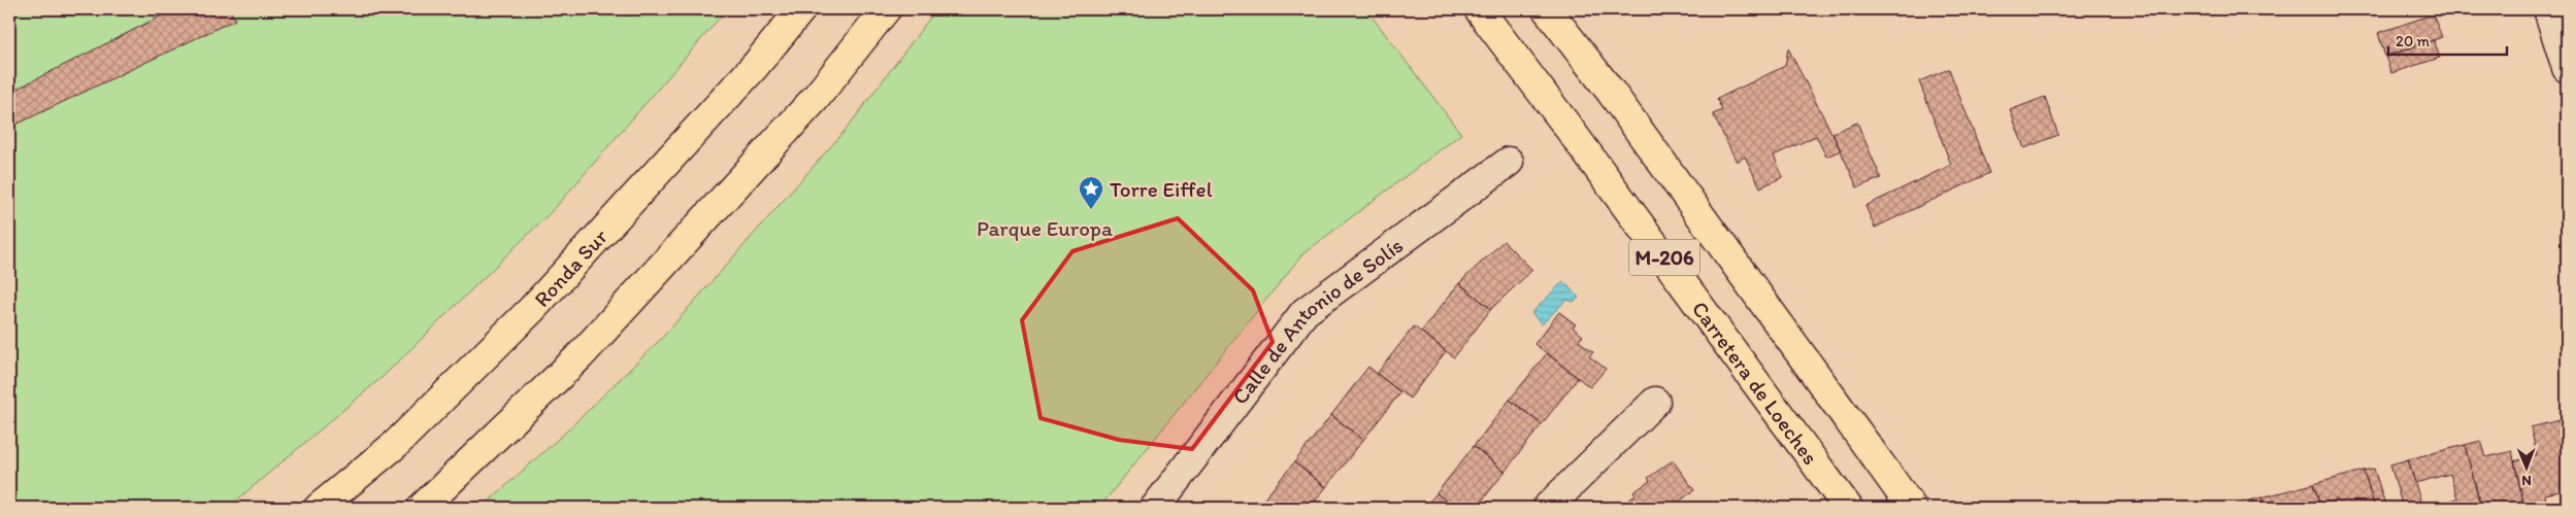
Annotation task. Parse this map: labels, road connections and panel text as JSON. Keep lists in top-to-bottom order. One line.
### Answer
{"streets":{"main road":["M-206","Ronda Sur","Carretera de Loeches"],"street":["Calle de Antonio de Solís"]},"parks":["Parque Europa"],"places":{"place":["Torre Eiffel"]},"scale_bar":"20 m","north":"bottom"}
